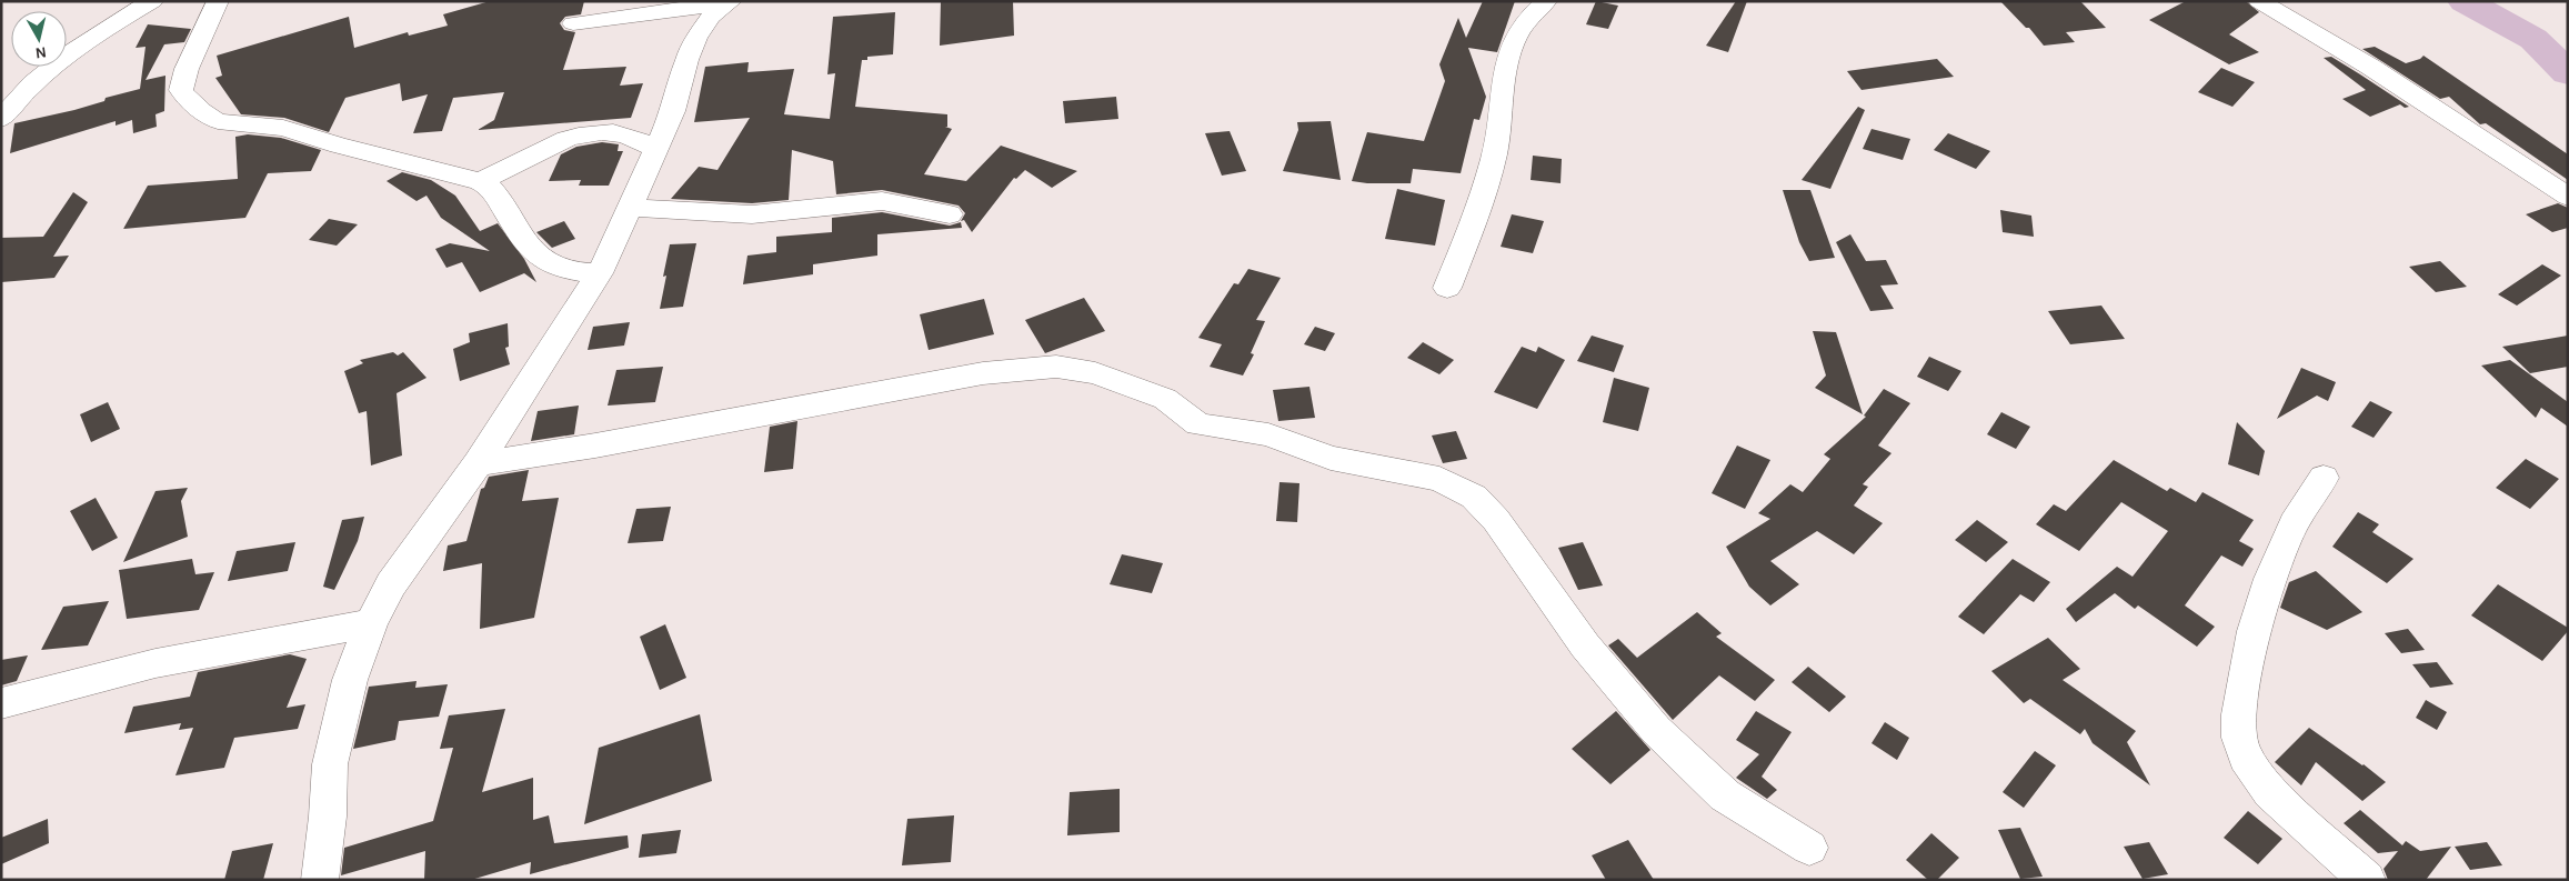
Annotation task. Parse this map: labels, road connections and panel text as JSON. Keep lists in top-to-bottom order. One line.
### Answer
{"north":"bottom"}
